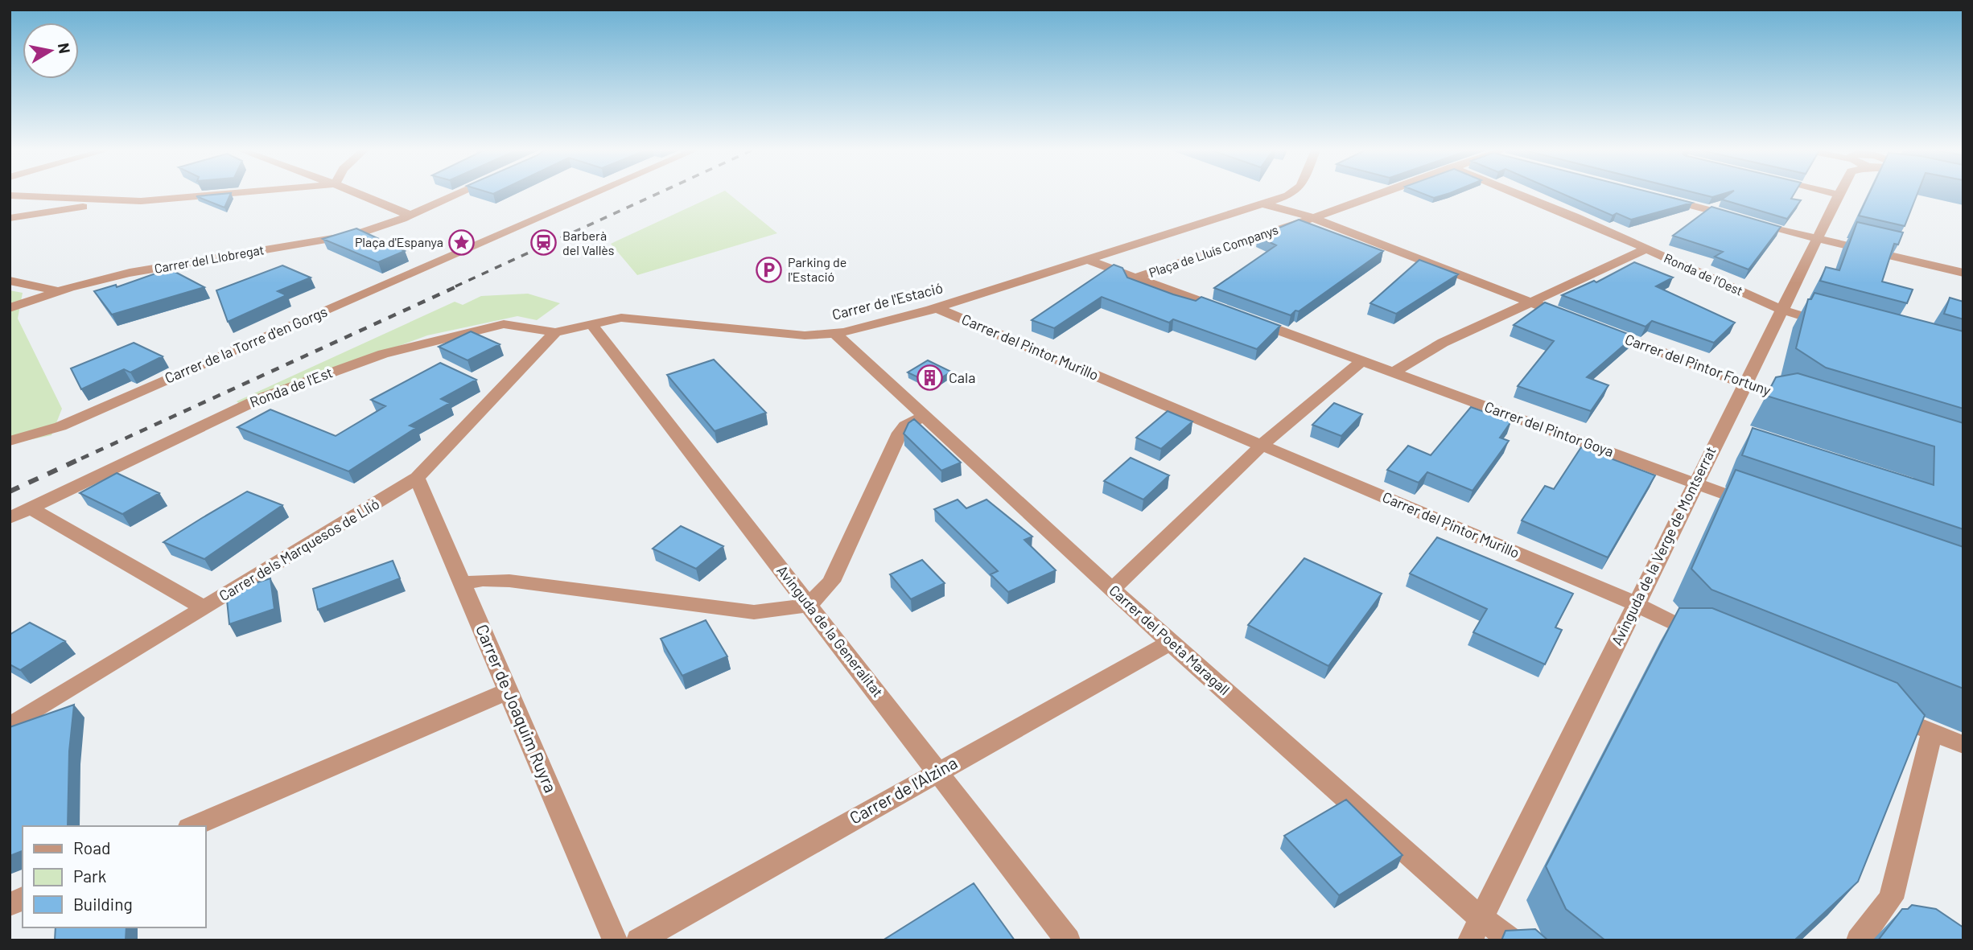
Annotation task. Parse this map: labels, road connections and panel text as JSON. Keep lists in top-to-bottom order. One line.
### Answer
{"streets":{"street":["Plaça de Lluís Companys","Carrer del Llobregat","Ronda de l'Oest","Carrer de l'Estació","Carrer de la Torre d'en Gorgs","Carrer del Pintor Murillo","Carrer del Pintor Fortuny","Ronda de l'Est","Carrer del Pintor Goya","Avinguda de la Verge de Montserrat","Carrer dels Marquesos de Llió","Avinguda de la Generalitat","Carrer del Poeta Maragall","Carrer de Joaquim Ruyra","Carrer de l'Alzina"]},"crossings":[["Plaça de Lluís Companys","Carrer de l'Estació"],["Plaça de Lluís Companys","Carrer del Pintor Goya"],["Ronda de l'Oest","Avinguda de la Verge de Montserrat"],["Carrer de l'Estació","Carrer del Pintor Murillo"],["Carrer de l'Estació","Ronda de l'Est"],["Carrer de l'Estació","Avinguda de la Generalitat"],["Carrer de l'Estació","Carrer del Poeta Maragall"],["Carrer del Pintor Murillo","Avinguda de la Verge de Montserrat"],["Carrer del Pintor Fortuny","Avinguda de la Verge de Montserrat"],["Ronda de l'Est","Carrer dels Marquesos de Llió"],["Ronda de l'Est","Avinguda de la Generalitat"],["Carrer del Pintor Goya","Avinguda de la Verge de Montserrat"],["Avinguda de la Verge de Montserrat","Carrer del Poeta Maragall"],["Carrer dels Marquesos de Llió","Carrer de Joaquim Ruyra"],["Avinguda de la Generalitat","Carrer de l'Alzina"],["Carrer del Poeta Maragall","Carrer de l'Alzina"]],"places":{"place":["Plaça d'Espanya"],"station":["Barberà del Vallès"],"parking":["Parking de l'Estació"],"building":["Cala"]},"legend":["Road","Park","Building"],"north":"right"}
